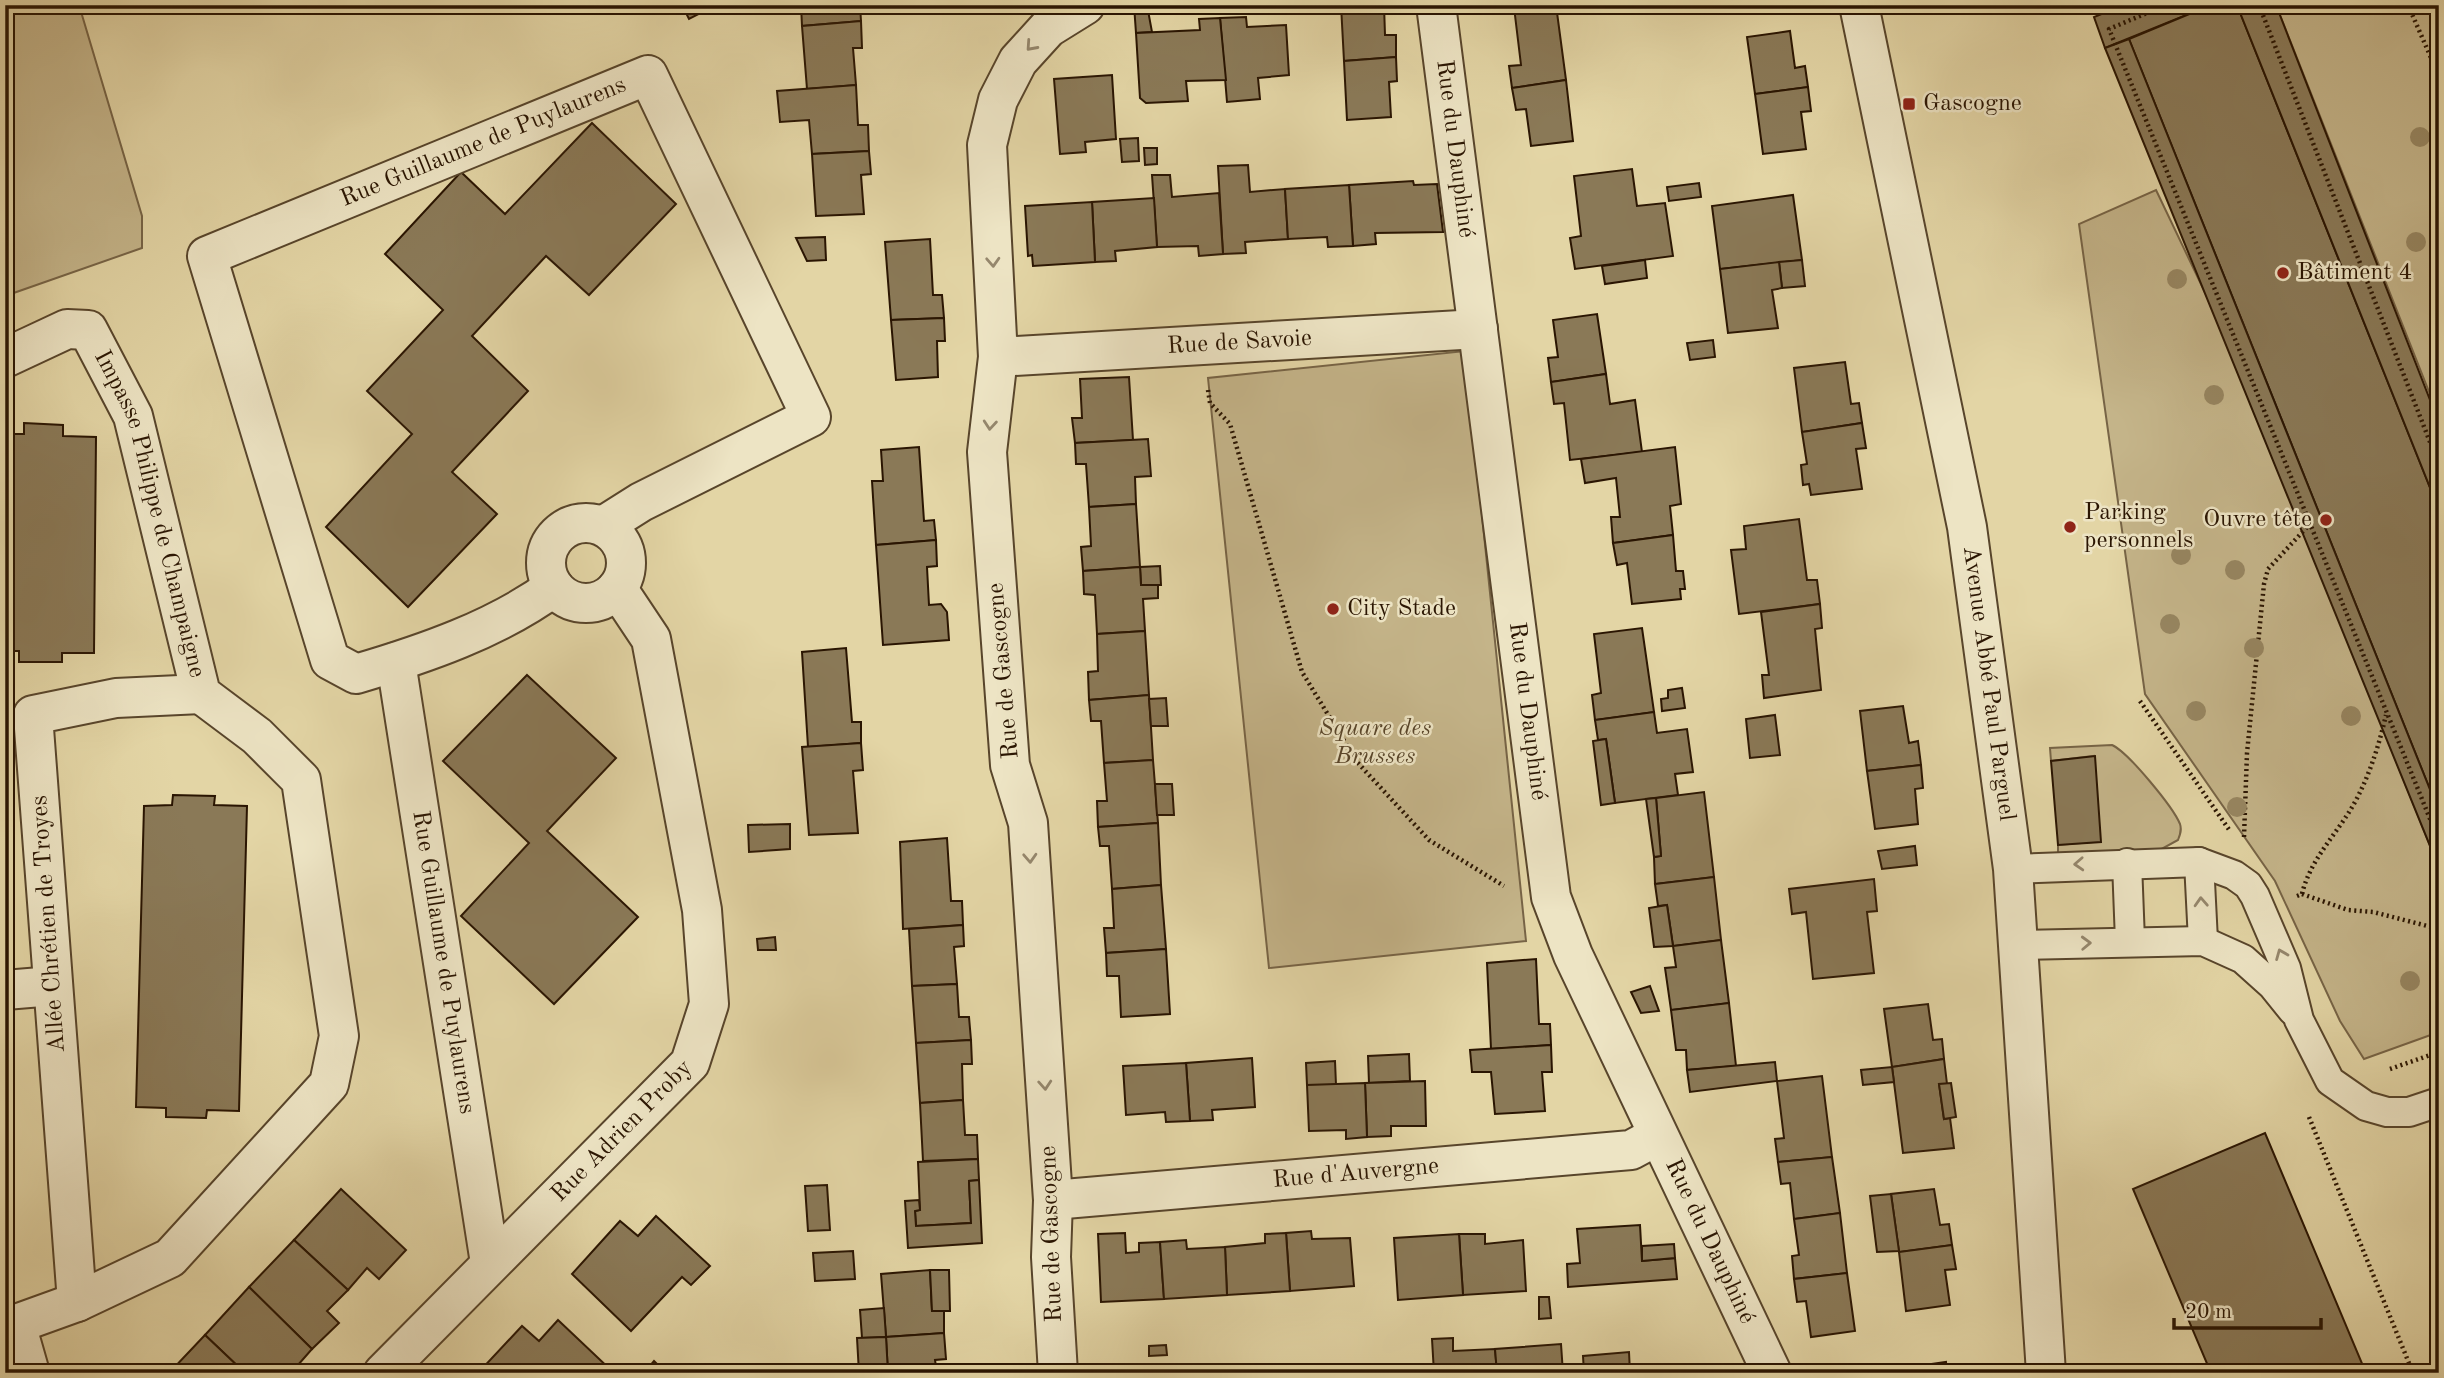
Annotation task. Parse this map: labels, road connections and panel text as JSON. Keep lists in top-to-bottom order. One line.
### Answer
{"streets":{"street":["Rue Guillaume de Puylaurens","Rue du Dauphiné","Rue de Savoie","Impasse Philippe de Champaigne","Rue de Gascogne","Avenue Abbé Paul Parguel","Allée Chrétien de Troyes","Rue Adrien Proby","Rue d'Auvergne"]},"crossings":[["Rue Guillaume de Puylaurens","Rue Adrien Proby"],["Rue du Dauphiné","Rue de Savoie"],["Rue du Dauphiné","Rue d'Auvergne"],["Rue de Savoie","Rue de Gascogne"],["Impasse Philippe de Champaigne","Allée Chrétien de Troyes"],["Rue de Gascogne","Rue d'Auvergne"]],"one_way":["Rue de Gascogne"],"parks":["Square des Brusses"],"places":{"transit":["Gascogne"],"other":["Bâtiment 4","Ouvre tête","Parking personnels","City Stade"]},"scale_bar":"20 m"}
